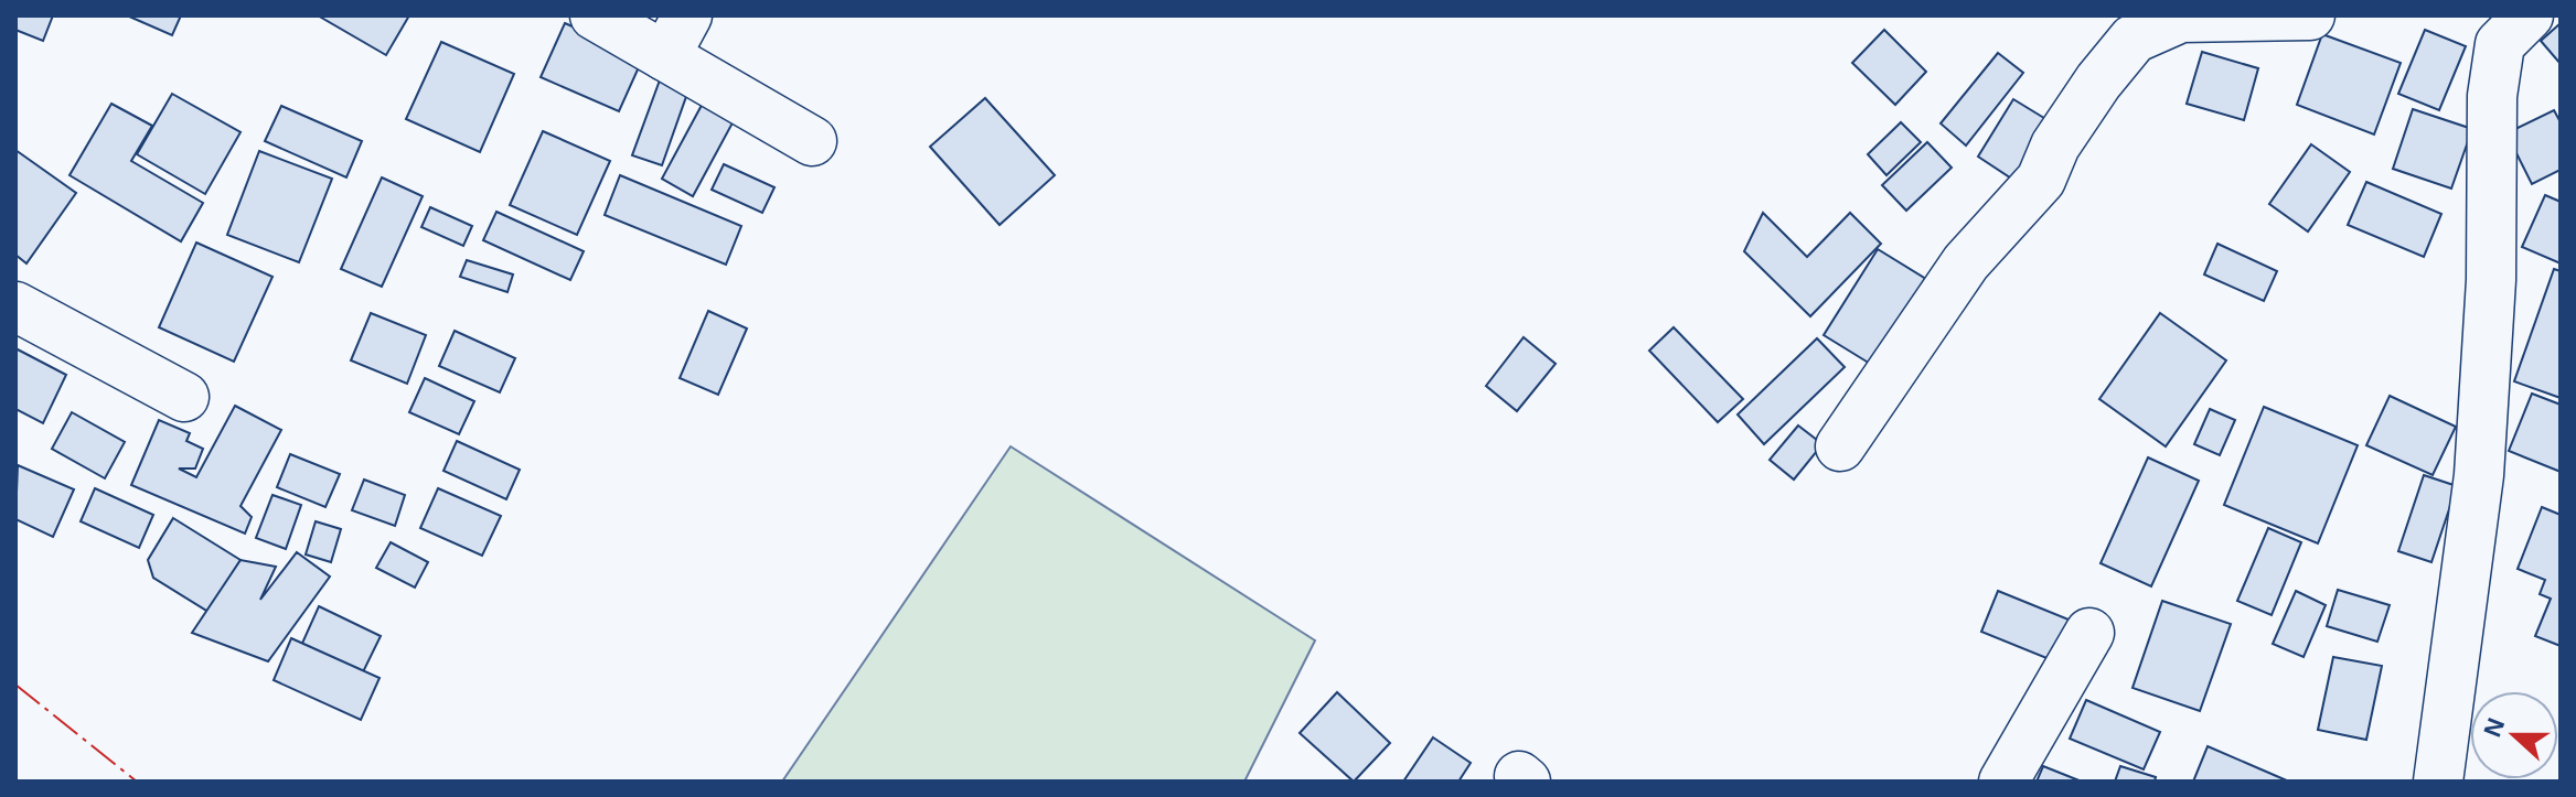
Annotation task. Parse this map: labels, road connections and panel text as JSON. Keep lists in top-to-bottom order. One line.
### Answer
{"north":"left"}
